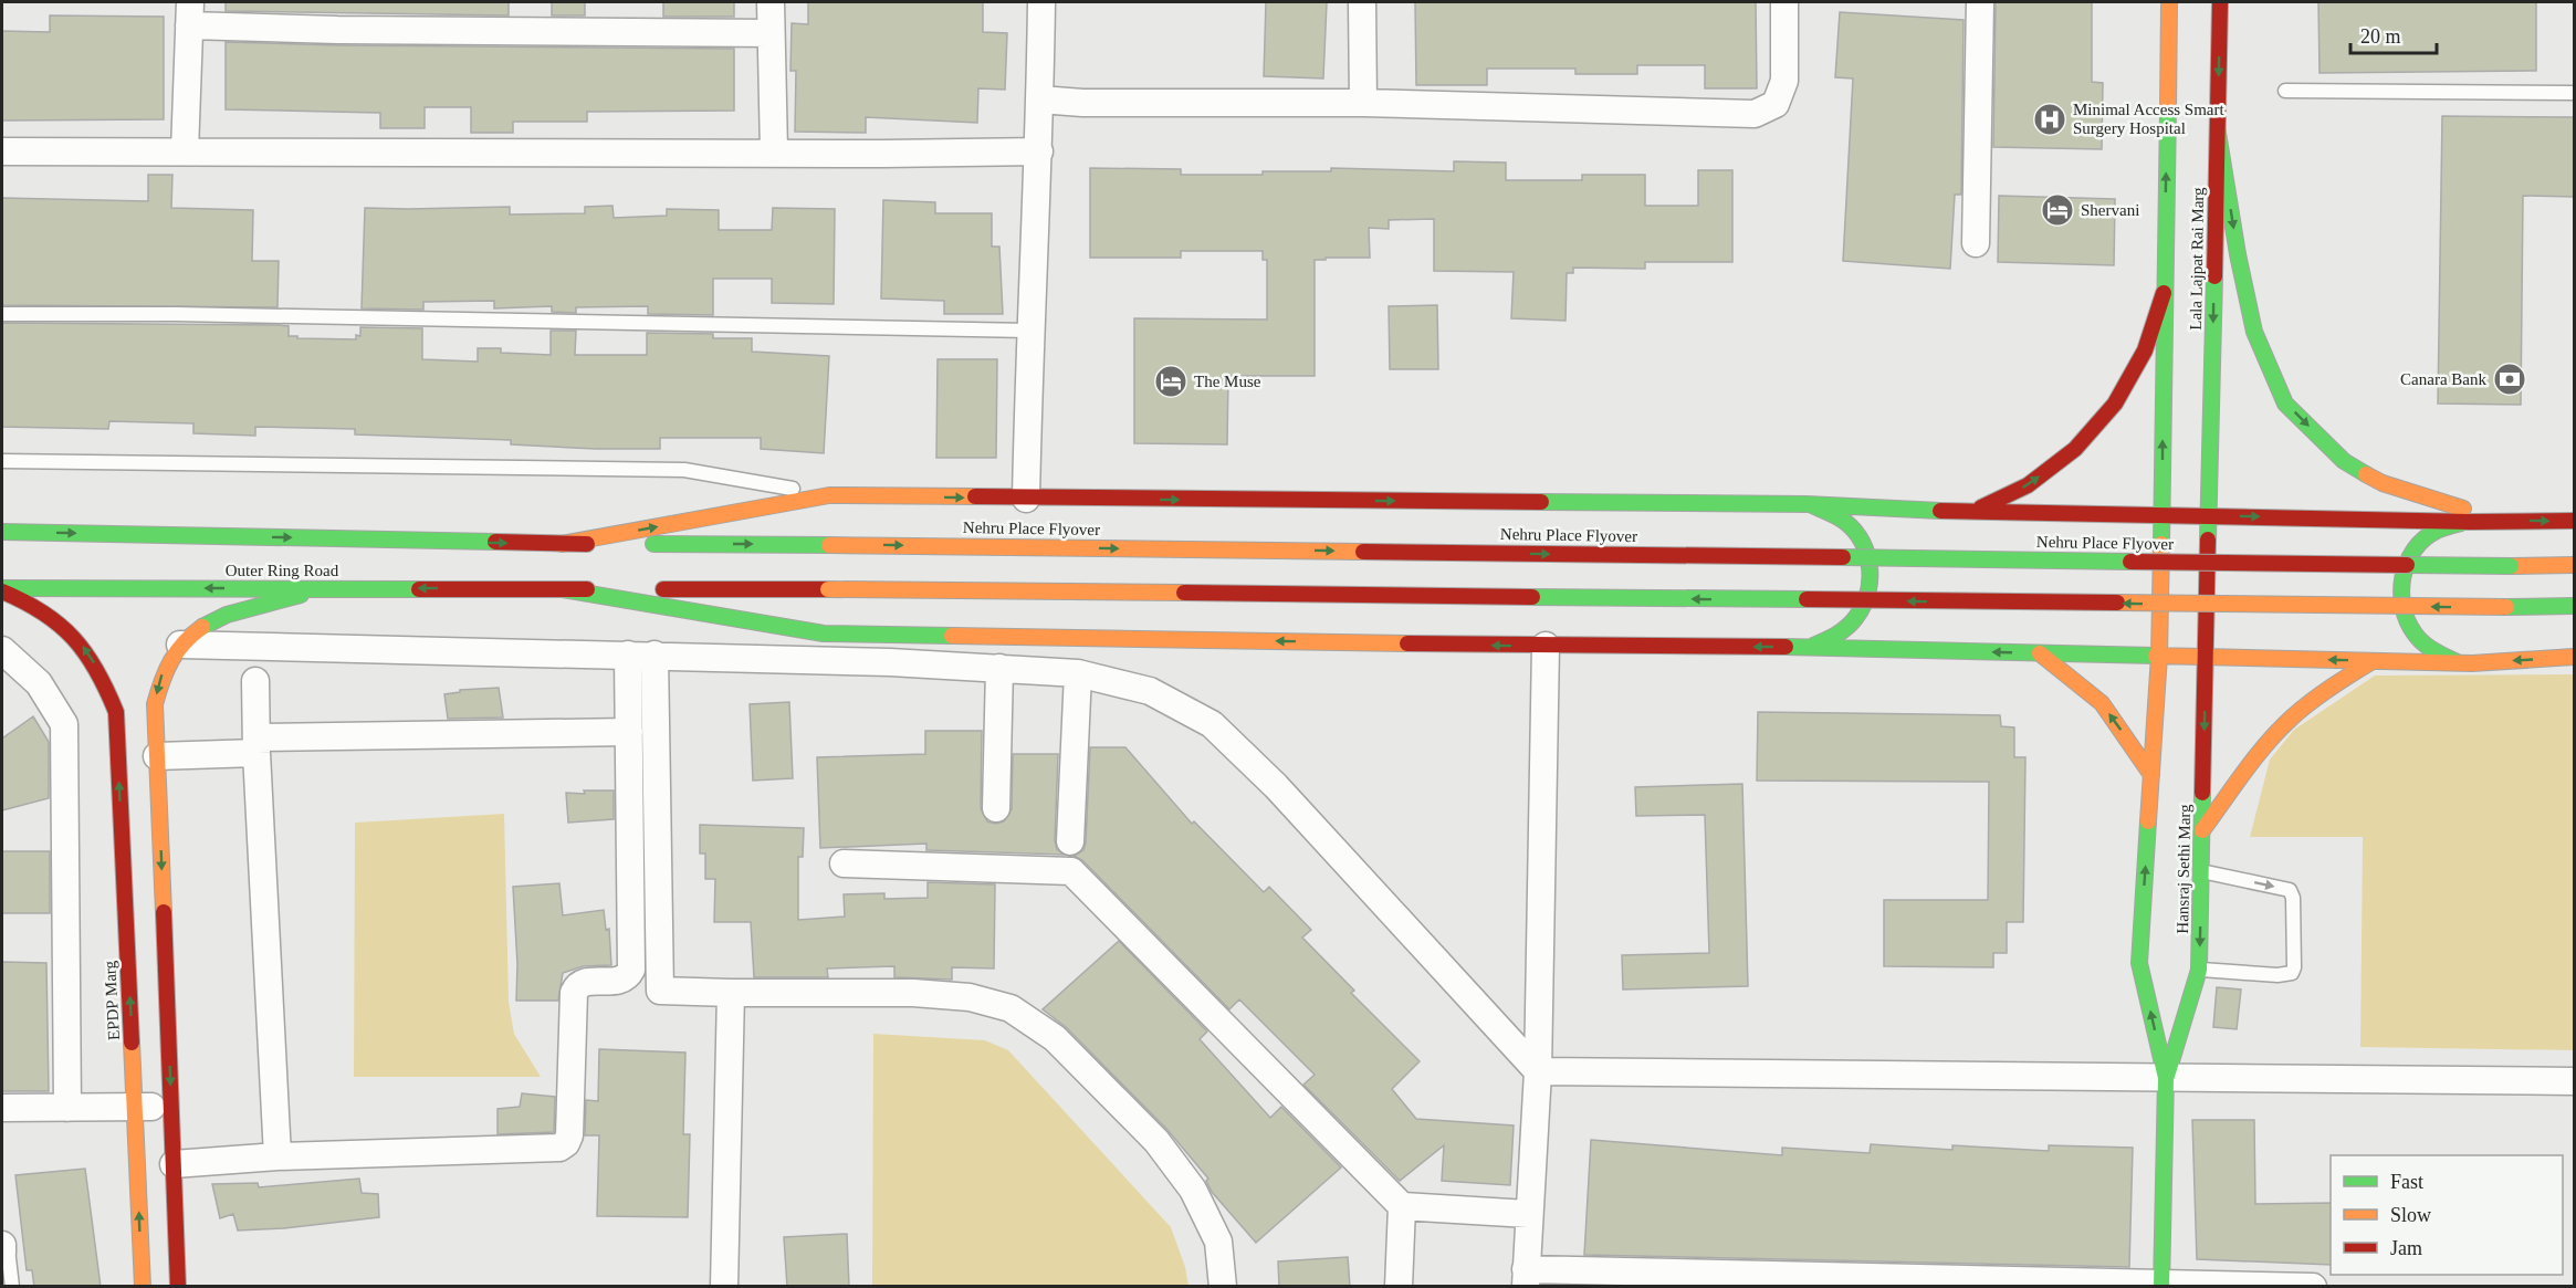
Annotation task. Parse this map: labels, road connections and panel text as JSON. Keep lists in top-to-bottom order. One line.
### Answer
{"streets":{"main road":["Lala Lajpat Rai Marg","Nehru Place Flyover","Outer Ring Road","Hansraj Sethi Marg","EPDP Marg"]},"crossings":[["Lala Lajpat Rai Marg","Hansraj Sethi Marg"],["Nehru Place Flyover","Outer Ring Road"],["Outer Ring Road","EPDP Marg"]],"places":{"hospital":["Minimal Access Smart Surgery Hospital"],"hotel":["Shervani","The Muse"],"bank":["Canara Bank"]},"legend":["Fast","Slow","Jam"],"scale_bar":"20 m"}
